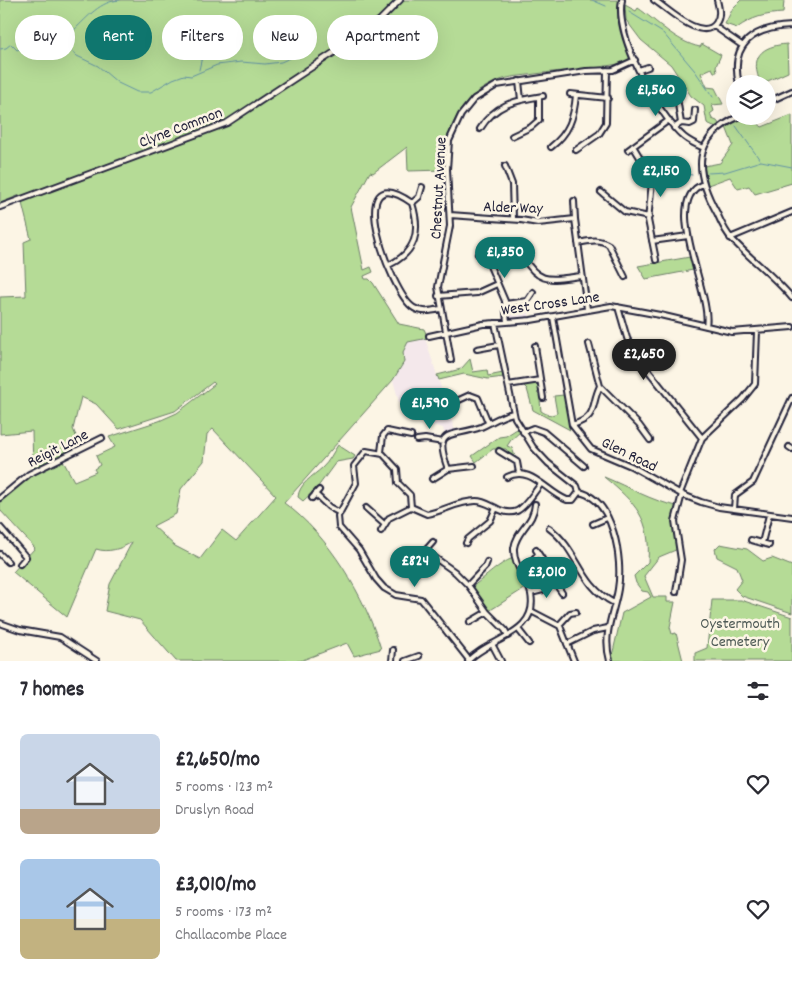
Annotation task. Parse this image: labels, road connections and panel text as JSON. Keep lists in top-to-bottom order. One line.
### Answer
{"streets":{"main road":["Clyne Common"],"street":["Chestnut Avenue","Alder Way","West Cross Lane","Reigit Lane","Glen Road"]},"crossings":[["Chestnut Avenue","Alder Way"],["Chestnut Avenue","West Cross Lane"],["West Cross Lane","Glen Road"]],"parks":["Oystermouth Cemetery"],"page":{"chip":["Buy","Rent","Filters","New","Apartment"],"price":["£1,560","£2,150","£1,350","£2,650","£1,590","£824","£3,010"],"heading":"7 homes","list":[{"name":"£2,650/mo","note":"5 rooms · 123 m² · Druslyn Road"},{"name":"£3,010/mo","note":"5 rooms · 173 m² · Challacombe Place"}]}}
